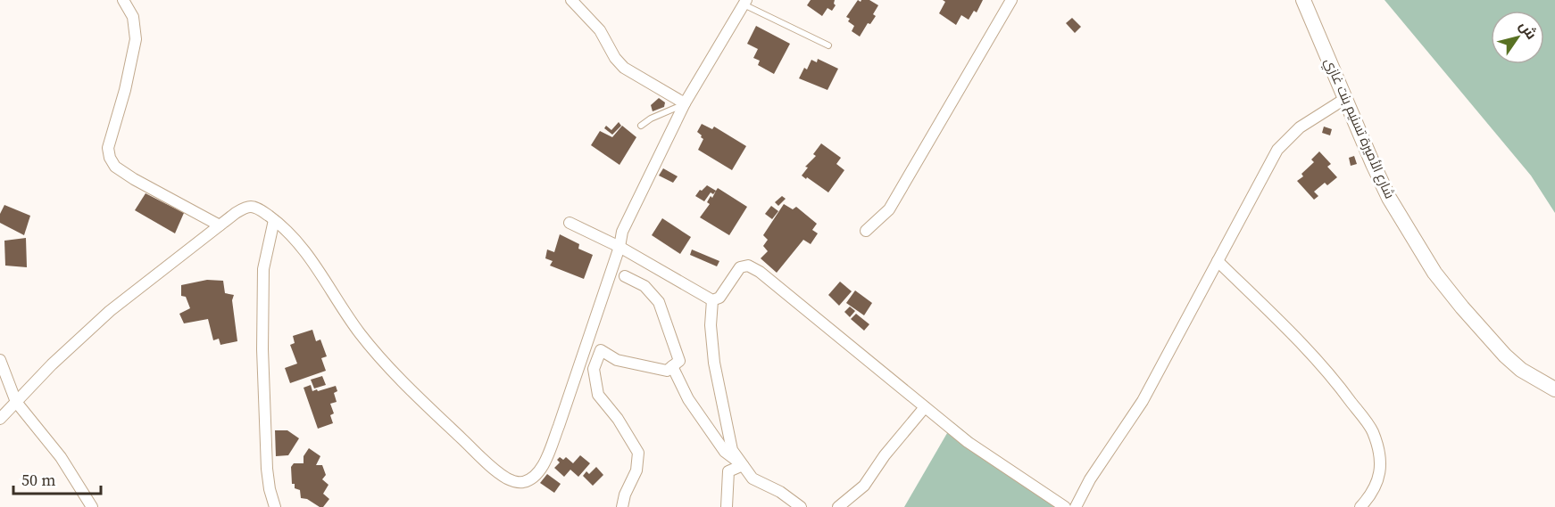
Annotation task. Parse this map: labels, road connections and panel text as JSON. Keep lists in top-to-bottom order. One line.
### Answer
{"streets":{"main road":["شارع الأميرة تسنيم بنت غازي"]},"scale_bar":"50 m","north":"top right"}
